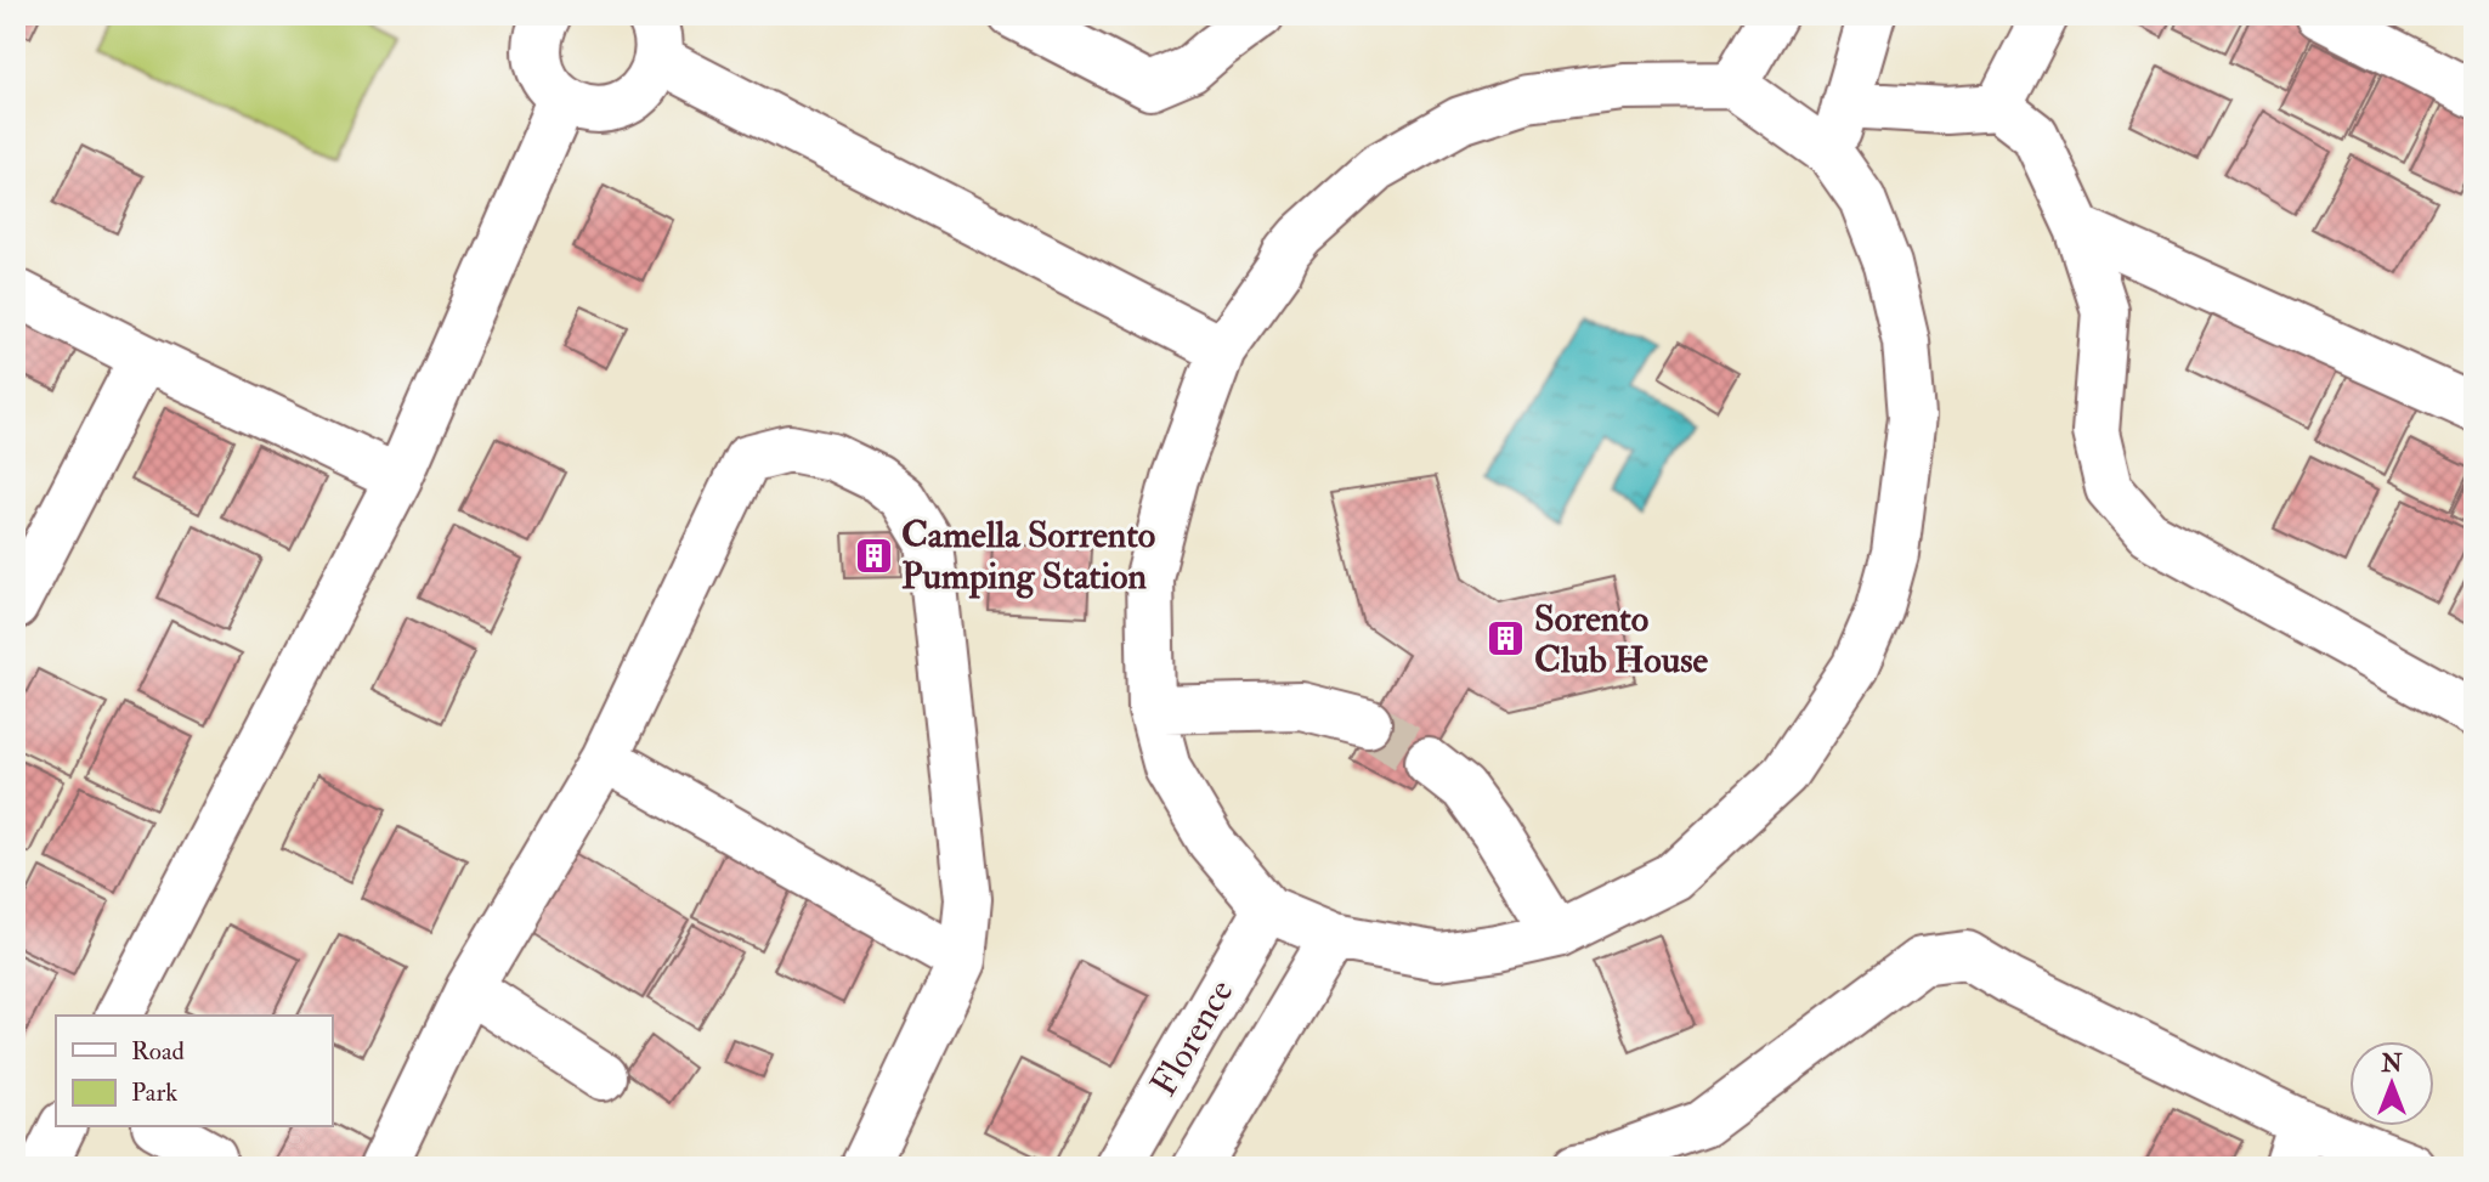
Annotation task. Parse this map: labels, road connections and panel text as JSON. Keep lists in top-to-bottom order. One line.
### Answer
{"streets":{"street":["Florence"]},"places":{"building":["Camella Sorrento Pumping Station","Sorento Club House"]},"legend":["Road","Park"],"north":"top"}
